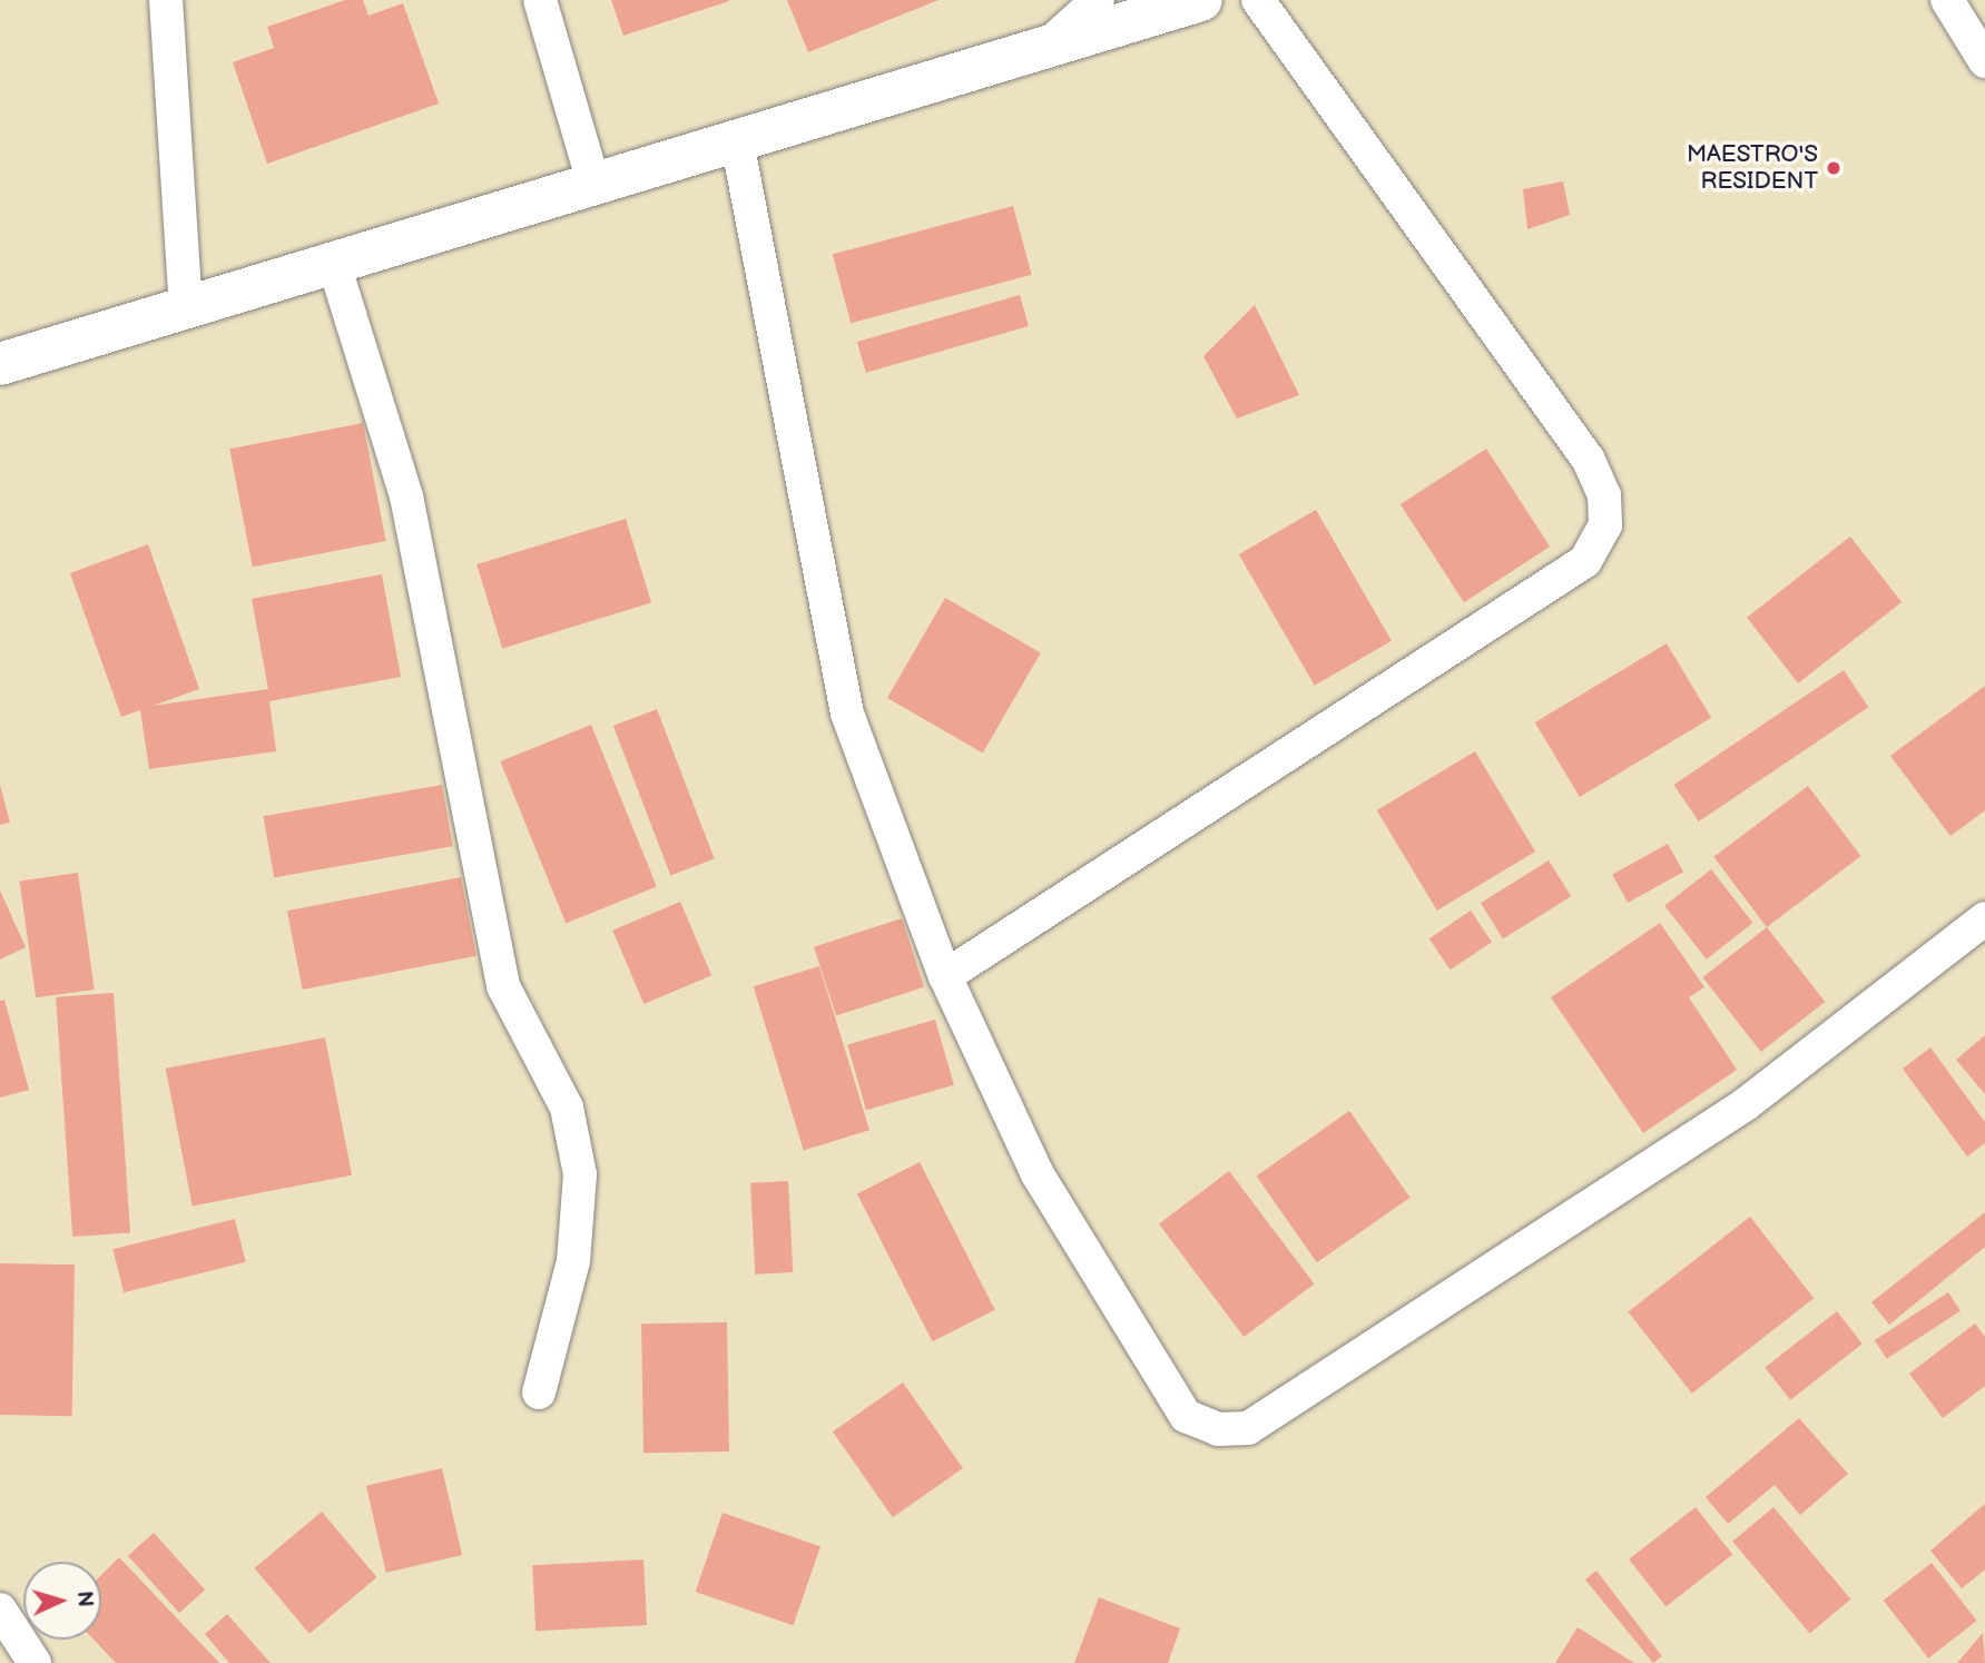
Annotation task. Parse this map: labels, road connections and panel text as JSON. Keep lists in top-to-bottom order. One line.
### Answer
{"places":["MAESTRO'S RESIDENT"],"north":"right"}
